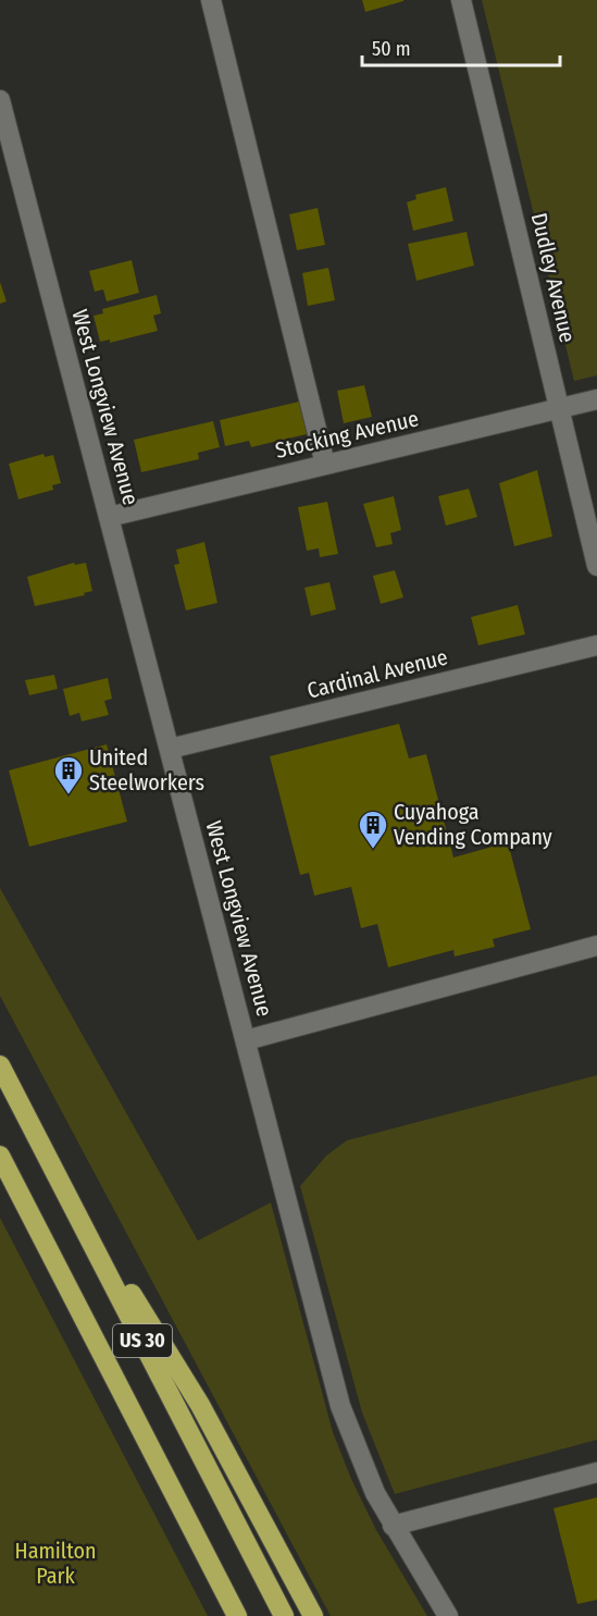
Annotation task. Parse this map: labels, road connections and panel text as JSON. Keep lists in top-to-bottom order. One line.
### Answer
{"streets":{"highway":["US 30"],"street":["Dudley Avenue","West Longview Avenue","Stocking Avenue","Cardinal Avenue"]},"crossings":[["Dudley Avenue","Stocking Avenue"],["West Longview Avenue","Stocking Avenue"],["West Longview Avenue","Cardinal Avenue"]],"parks":["Hamilton Park"],"places":{"building":["United Steelworkers","Cuyahoga Vending Company"]},"scale_bar":"50 m"}
